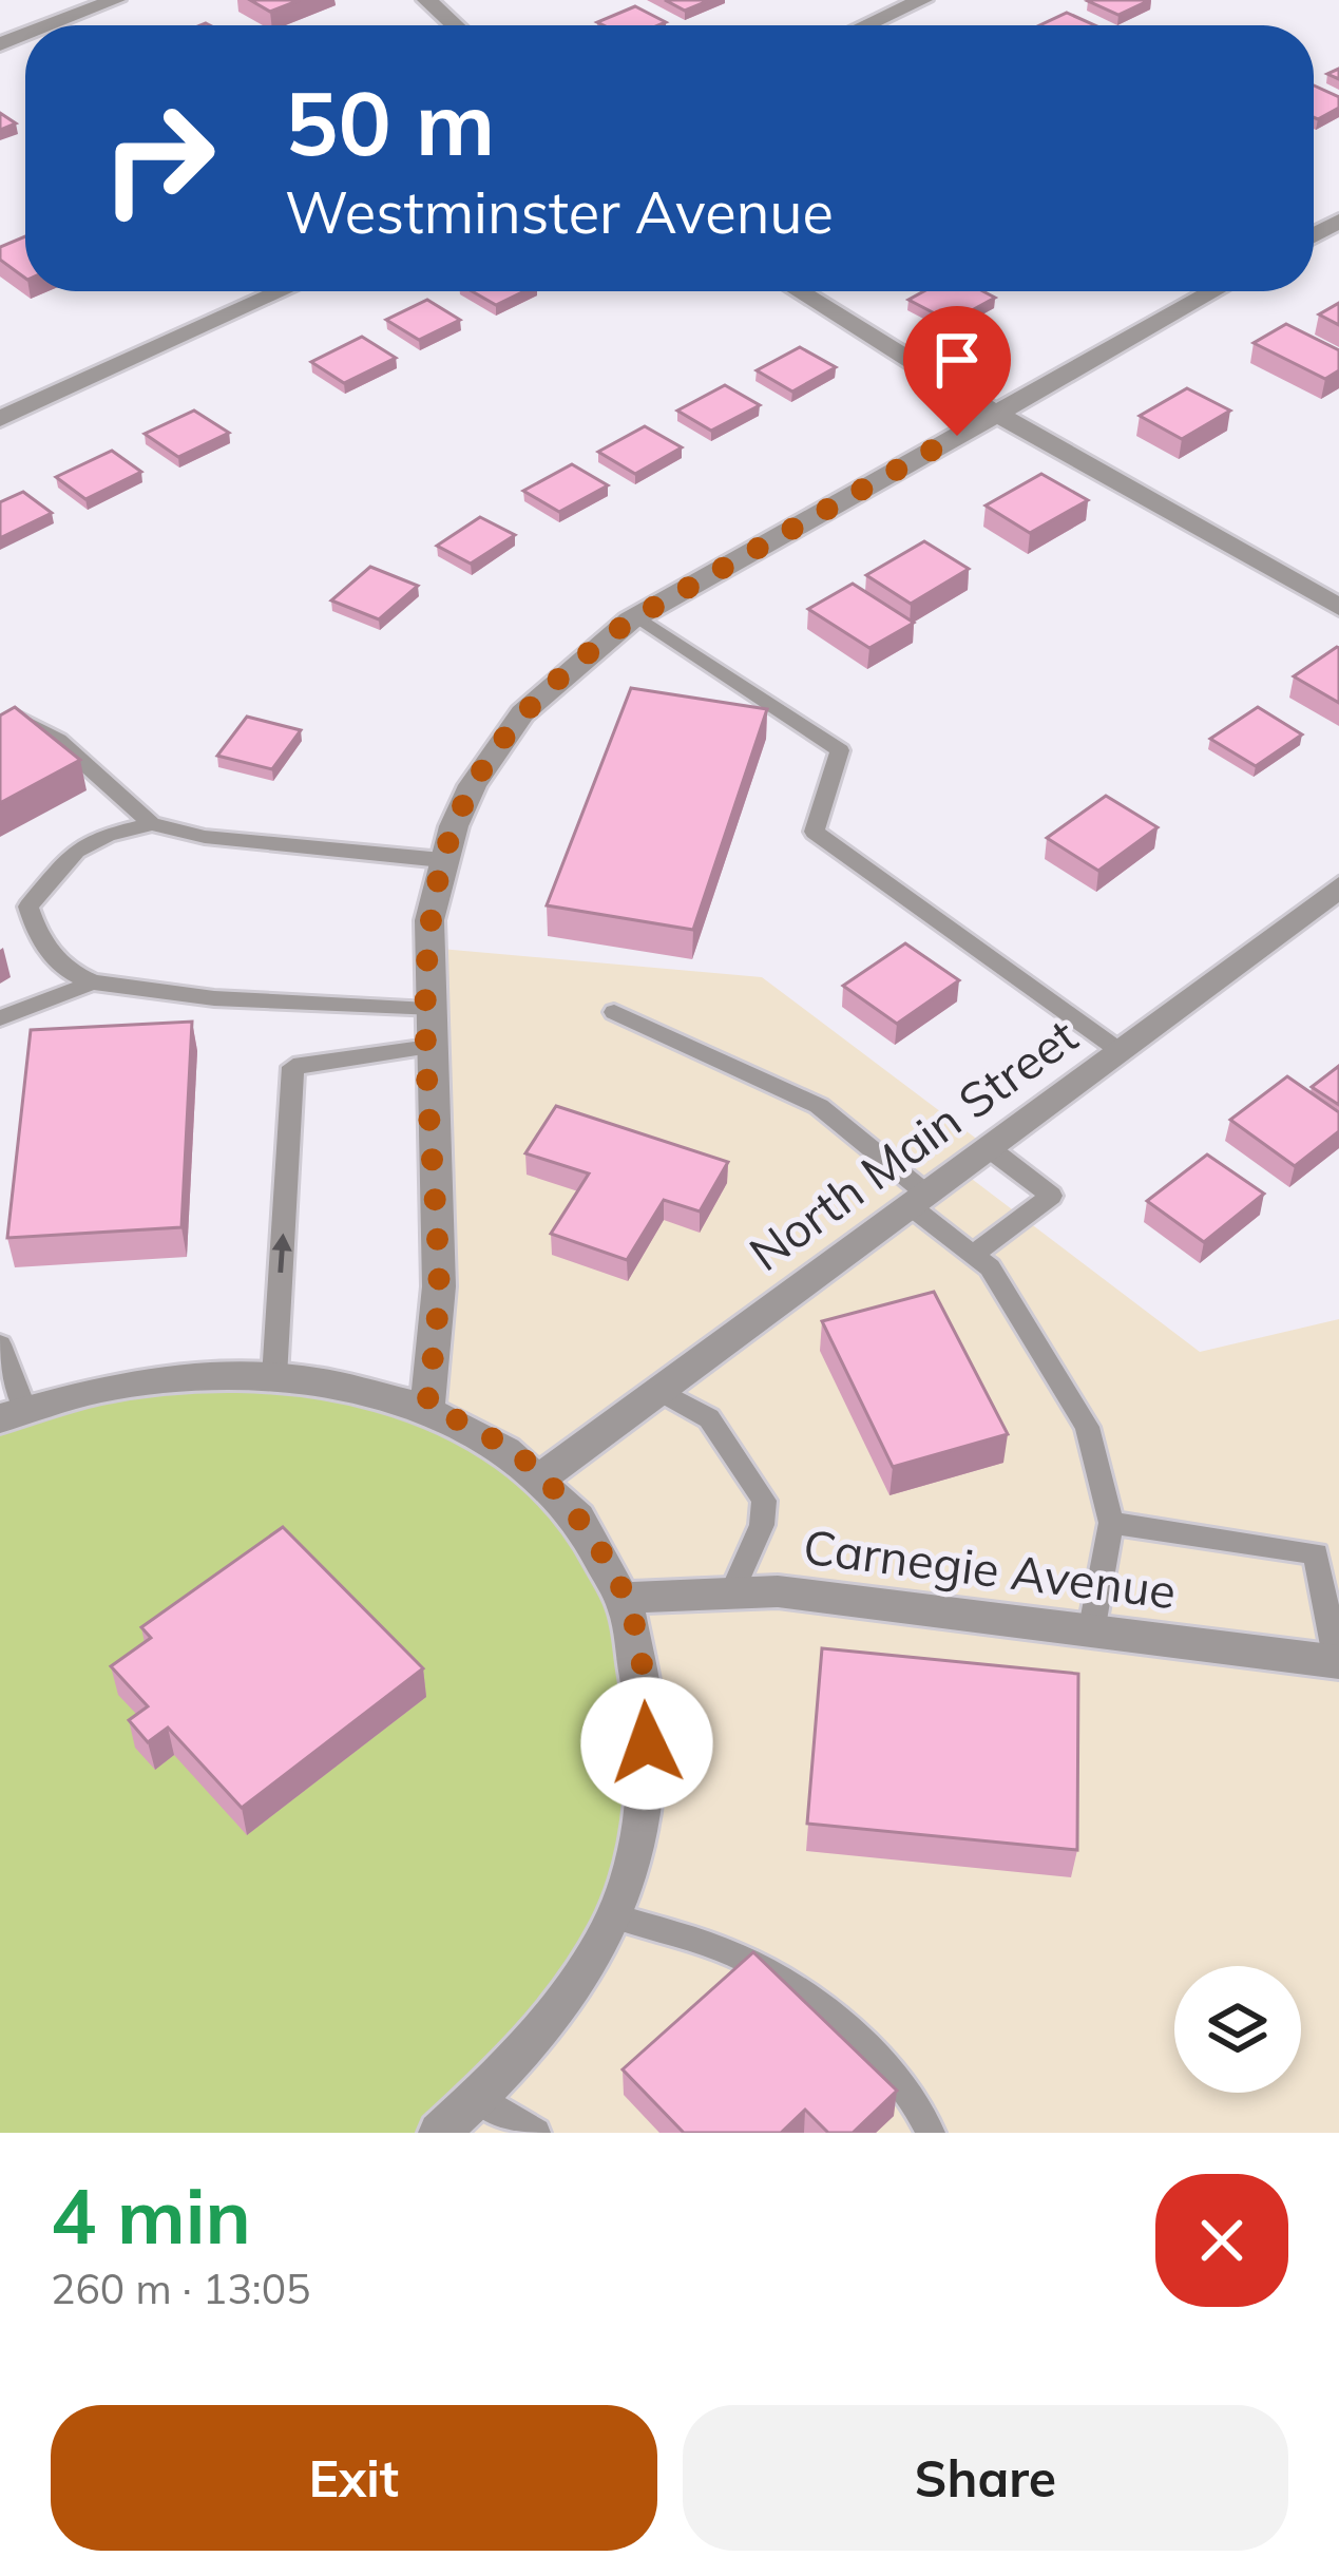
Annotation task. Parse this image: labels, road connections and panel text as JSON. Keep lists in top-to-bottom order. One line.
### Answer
{"streets":{"street":["North Main Street","Carnegie Avenue"]},"crossings":[["North Main Street","Carnegie Avenue"]],"page":{"turn":["50 m","Westminster Avenue"],"heading":["4 min","260 m · 13:05"],"buttons":["Exit","Share"]}}
